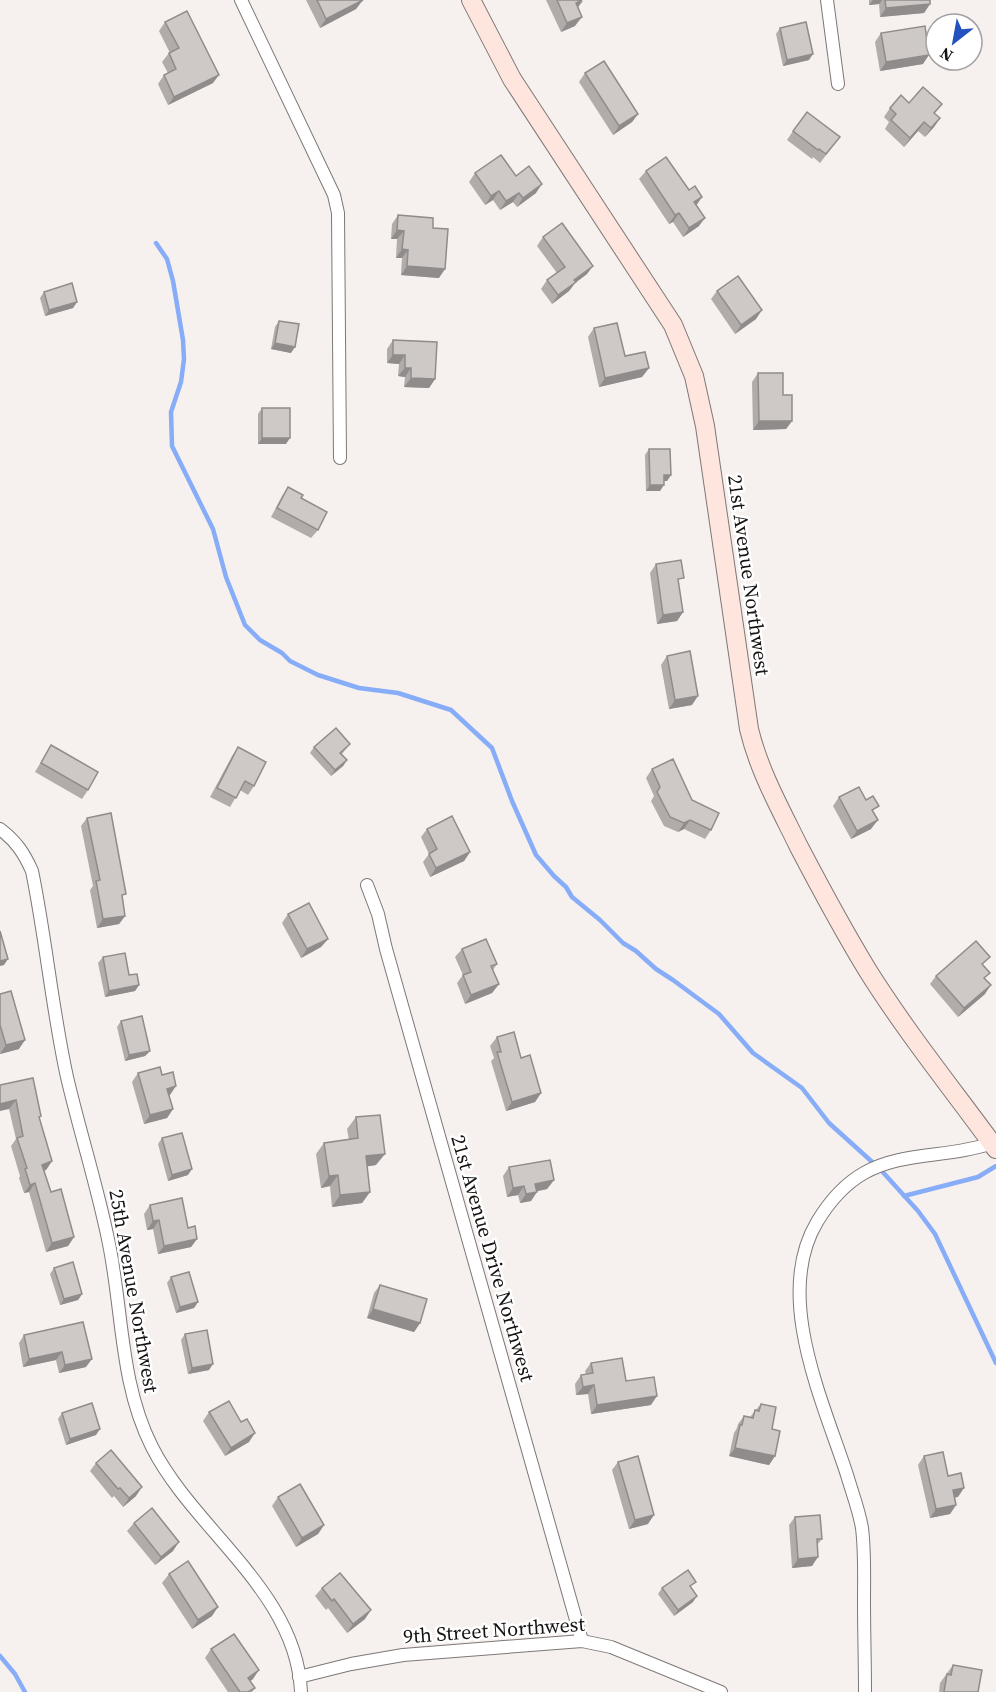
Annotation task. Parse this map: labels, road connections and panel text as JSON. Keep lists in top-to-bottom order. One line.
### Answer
{"streets":{"street":["21st Avenue Northwest","21st Avenue Drive Northwest","25th Avenue Northwest","9th Street Northwest"]},"crossings":[["21st Avenue Drive Northwest","9th Street Northwest"],["25th Avenue Northwest","9th Street Northwest"]],"north":"bottom left"}
